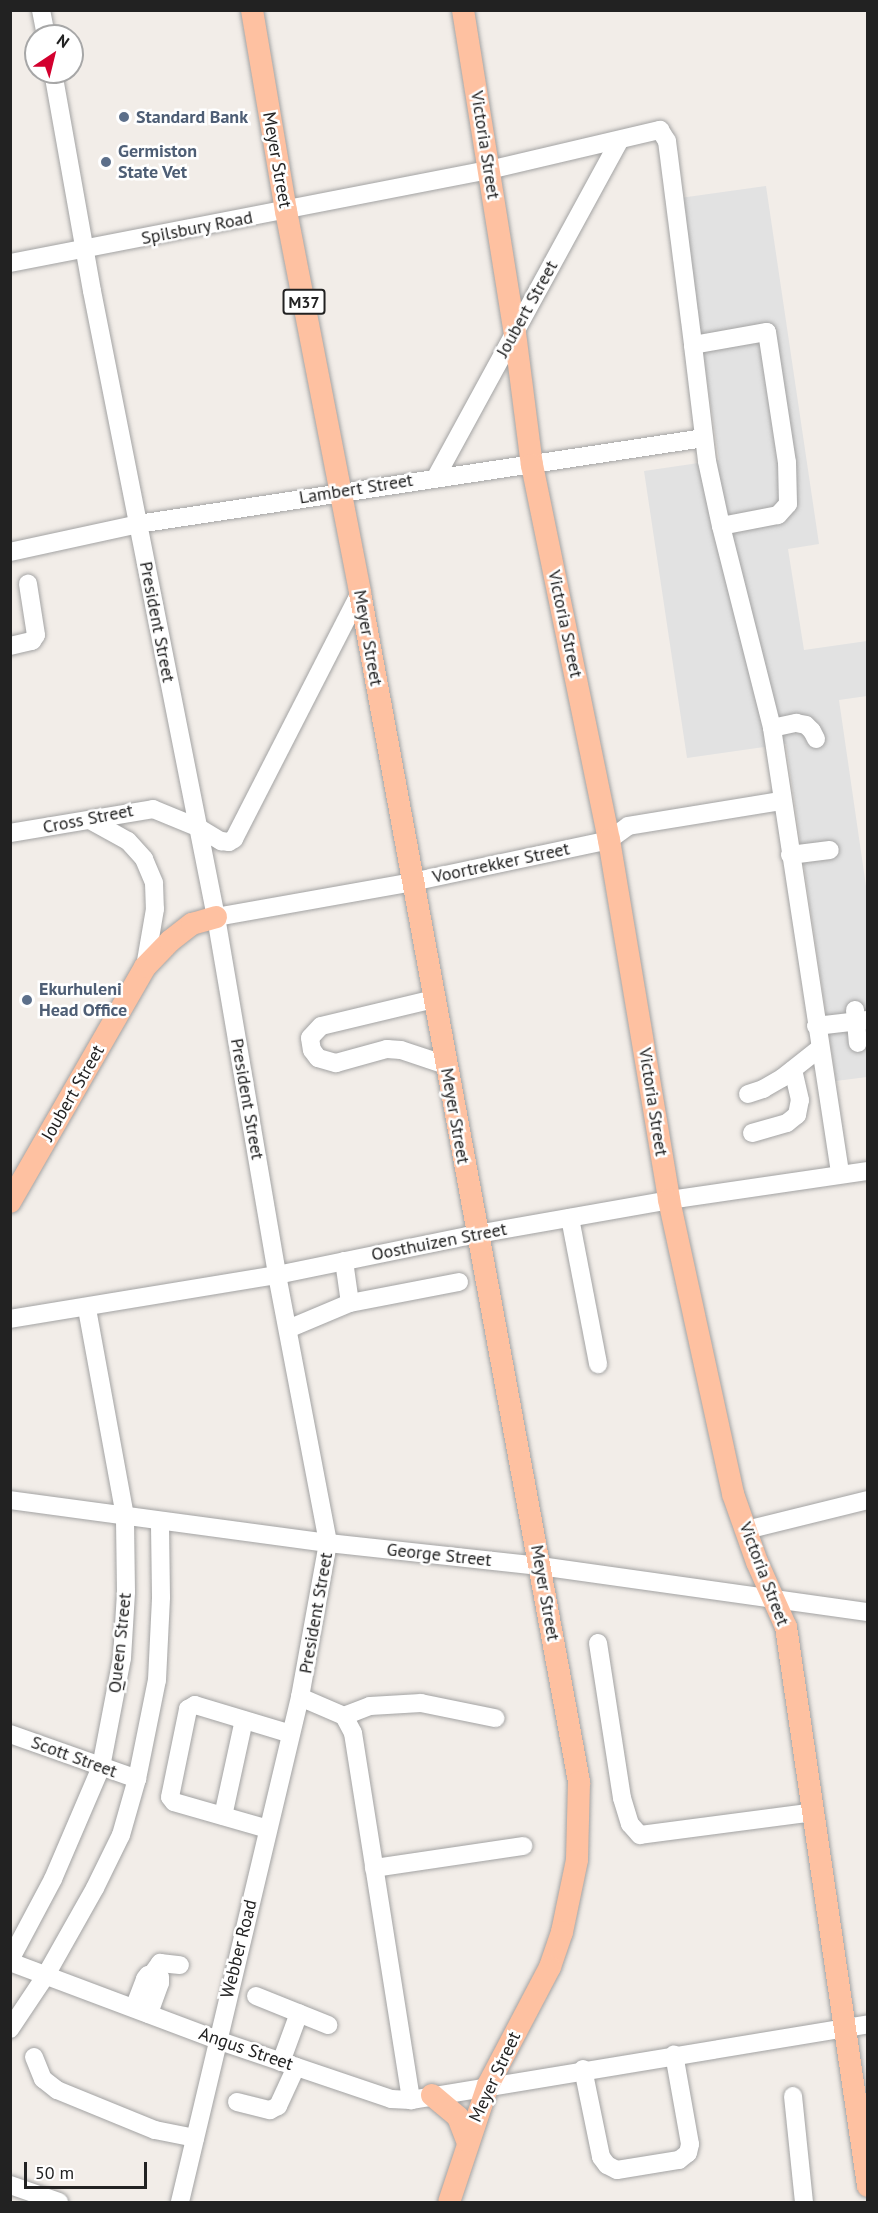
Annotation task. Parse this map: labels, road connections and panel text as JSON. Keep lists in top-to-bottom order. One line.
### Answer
{"streets":{"main road":["Victoria Street","Meyer Street","M37","Joubert Street"],"street":["Spilsbury Road","Lambert Street","President Street","Cross Street","Voortrekker Street","Oosthuizen Street","George Street","Queen Street","Scott Street","Webber Road","Angus Street"]},"crossings":[["Victoria Street","Spilsbury Road"],["Victoria Street","Joubert Street"],["Victoria Street","Lambert Street"],["Victoria Street","Voortrekker Street"],["Victoria Street","Oosthuizen Street"],["Victoria Street","George Street"],["Victoria Street","Angus Street"],["Meyer Street","Spilsbury Road"],["Meyer Street","Lambert Street"],["Meyer Street","Voortrekker Street"],["Meyer Street","Oosthuizen Street"],["Meyer Street","George Street"],["Meyer Street","Angus Street"],["Spilsbury Road","Joubert Street"],["Spilsbury Road","President Street"],["Joubert Street","Lambert Street"],["Joubert Street","President Street"],["Joubert Street","Voortrekker Street"],["Lambert Street","President Street"],["President Street","Cross Street"],["President Street","Voortrekker Street"],["President Street","Oosthuizen Street"],["President Street","George Street"],["President Street","Webber Road"],["Oosthuizen Street","Queen Street"],["George Street","Queen Street"],["Queen Street","Scott Street"],["Queen Street","Angus Street"],["Webber Road","Angus Street"]],"places":["Standard Bank","Germiston State Vet","Ekurhuleni Head Office"],"scale_bar":"50 m","north":"top right"}
